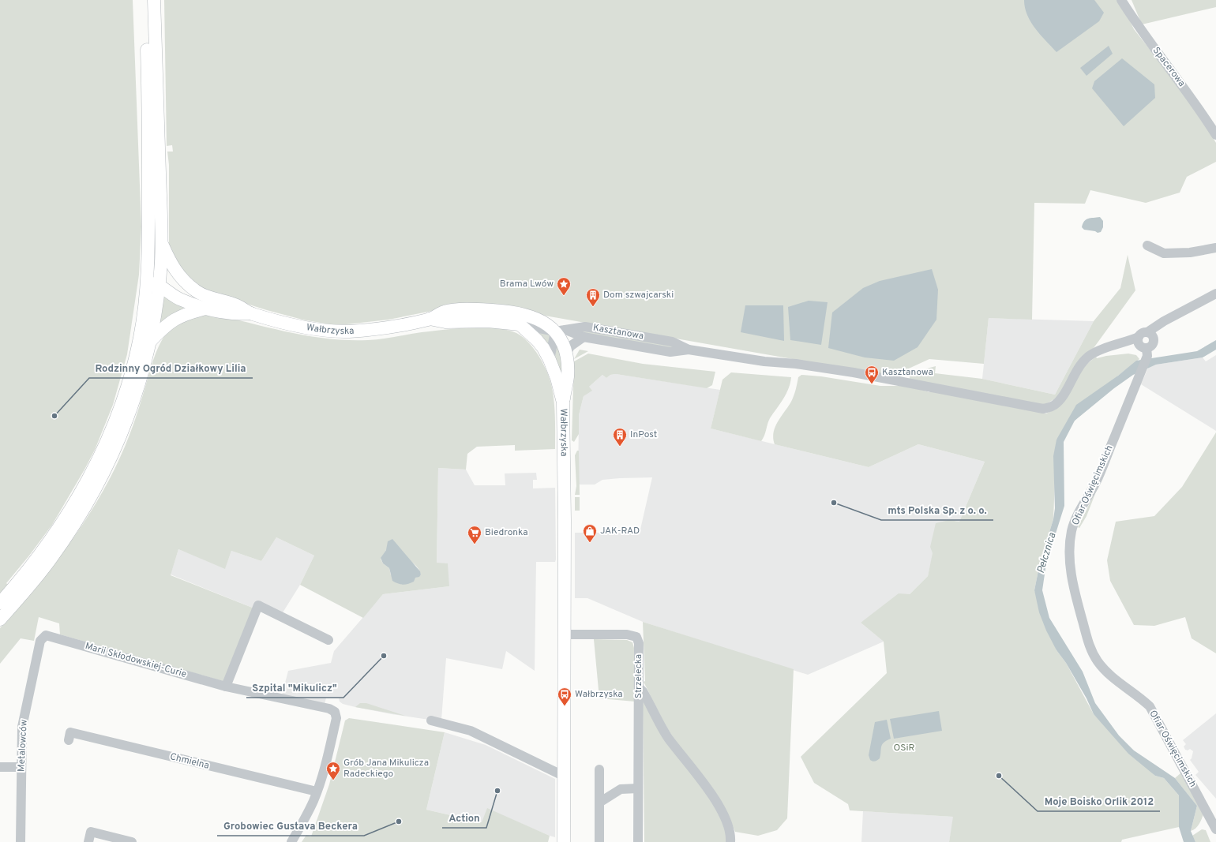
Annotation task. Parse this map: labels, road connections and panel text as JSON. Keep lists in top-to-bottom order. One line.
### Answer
{"streets":{"main road":["Wałbrzyska"],"street":["Spacerowa","Kasztanowa","Ofiar Oświęcimskich","Marii Skłodowskiej-Curie","Strzelecka","Metalowców","Chmielna"]},"crossings":[["Wałbrzyska","Kasztanowa"],["Wałbrzyska","Strzelecka"],["Kasztanowa","Ofiar Oświęcimskich"],["Marii Skłodowskiej-Curie","Metalowców"],["Marii Skłodowskiej-Curie","Chmielna"]],"water":["Pełcznica"],"parks":["OSiR"],"places":{"place":["Brama Lwów","Grób Jana Mikulicza Radeckiego"],"building":["Dom szwajcarski","InPost"],"bus stop":["Kasztanowa","Wałbrzyska"],"other":["Rodzinny Ogród Działkowy Lilia","mts Polska Sp. z o. o.","Szpital \"Mikulicz\"","Moje Boisko Orlik 2012","Action","Grobowiec Gustava Beckera"],"shop":["JAK-RAD"],"supermarket":["Biedronka"]}}
